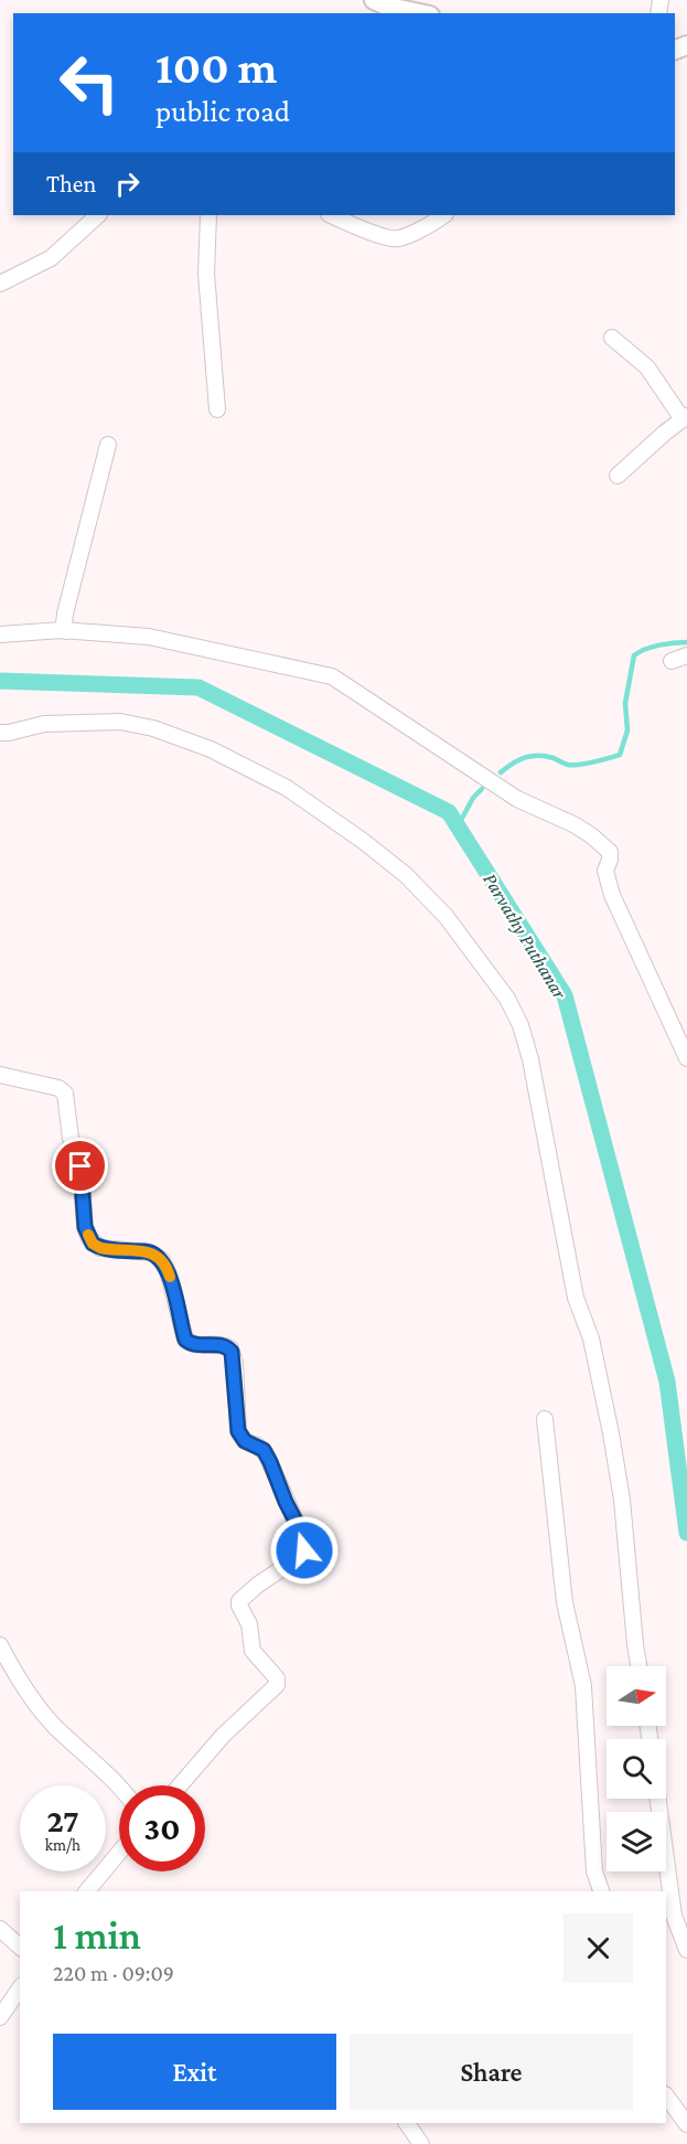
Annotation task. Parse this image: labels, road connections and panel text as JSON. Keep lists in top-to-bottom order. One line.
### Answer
{"water":["Parvathy Puthanar"],"north":"right","page":{"turn":["100 m","public road"],"then":"Then","speed":"27 km/h","limit":"30","heading":["1 min","220 m · 09:09"],"buttons":["Exit","Share"]}}
